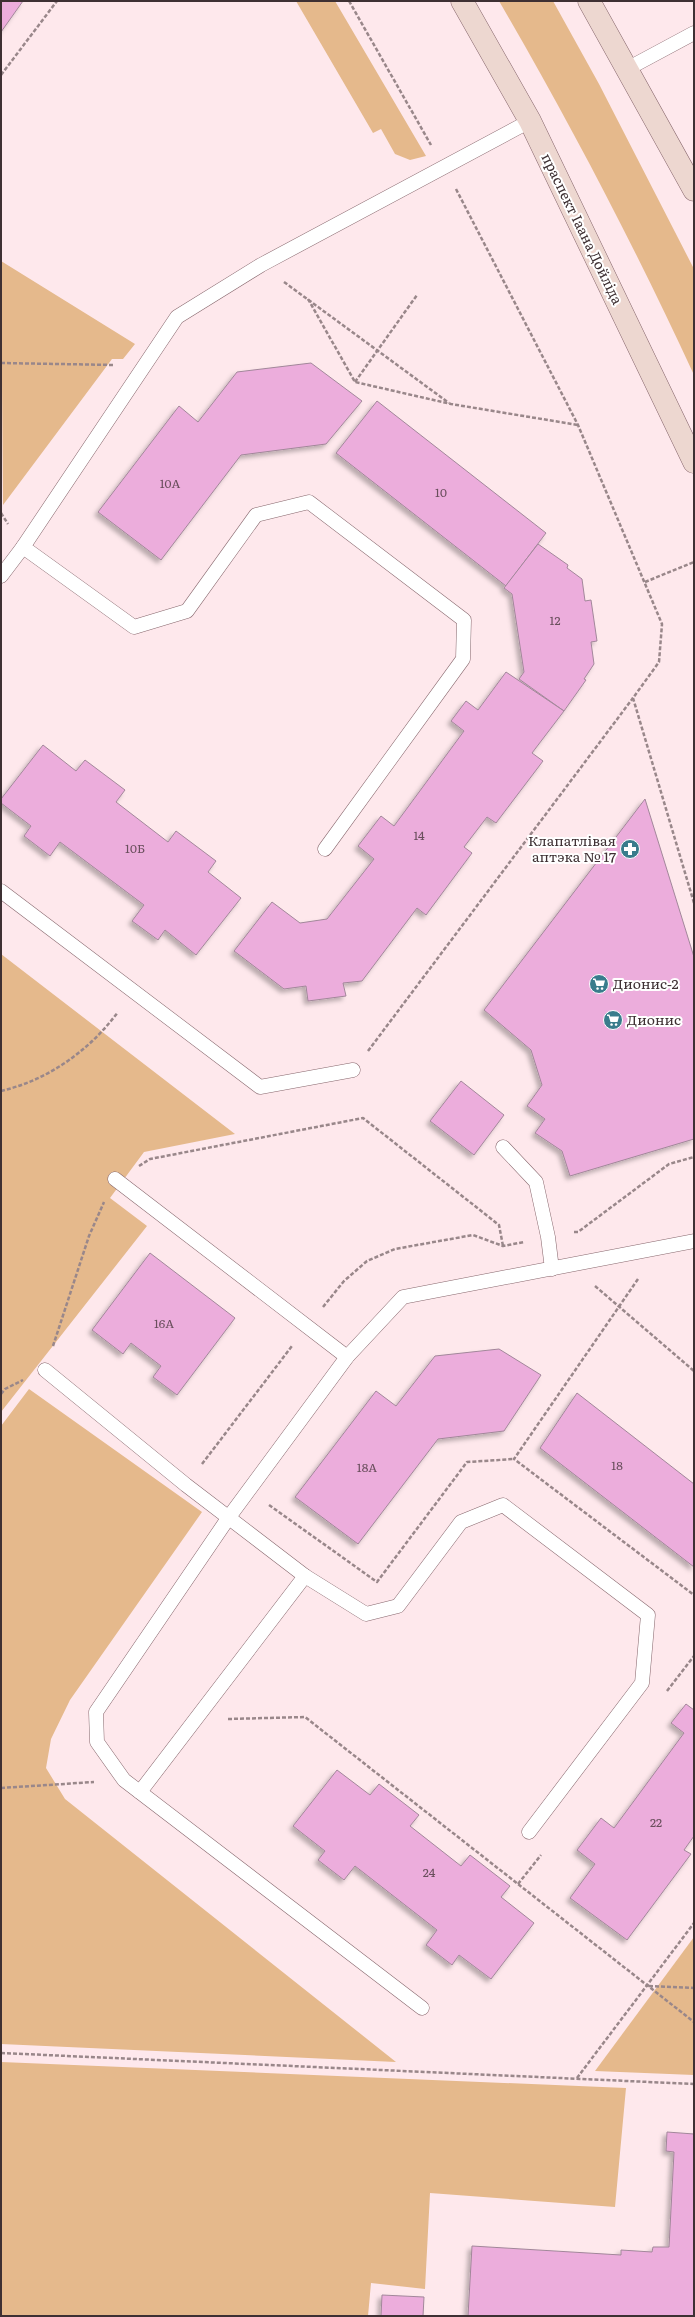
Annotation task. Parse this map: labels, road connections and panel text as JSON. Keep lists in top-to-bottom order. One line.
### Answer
{"streets":{"main road":["праспект Іаана Дойліда"]},"places":{"pharmacy":["Клапатлівая аптэка № 17"],"supermarket":["Дионис-2","Дионис"]},"house_numbers":["10А","10","12","14","10Б","16А","18","18А","22","24"]}
